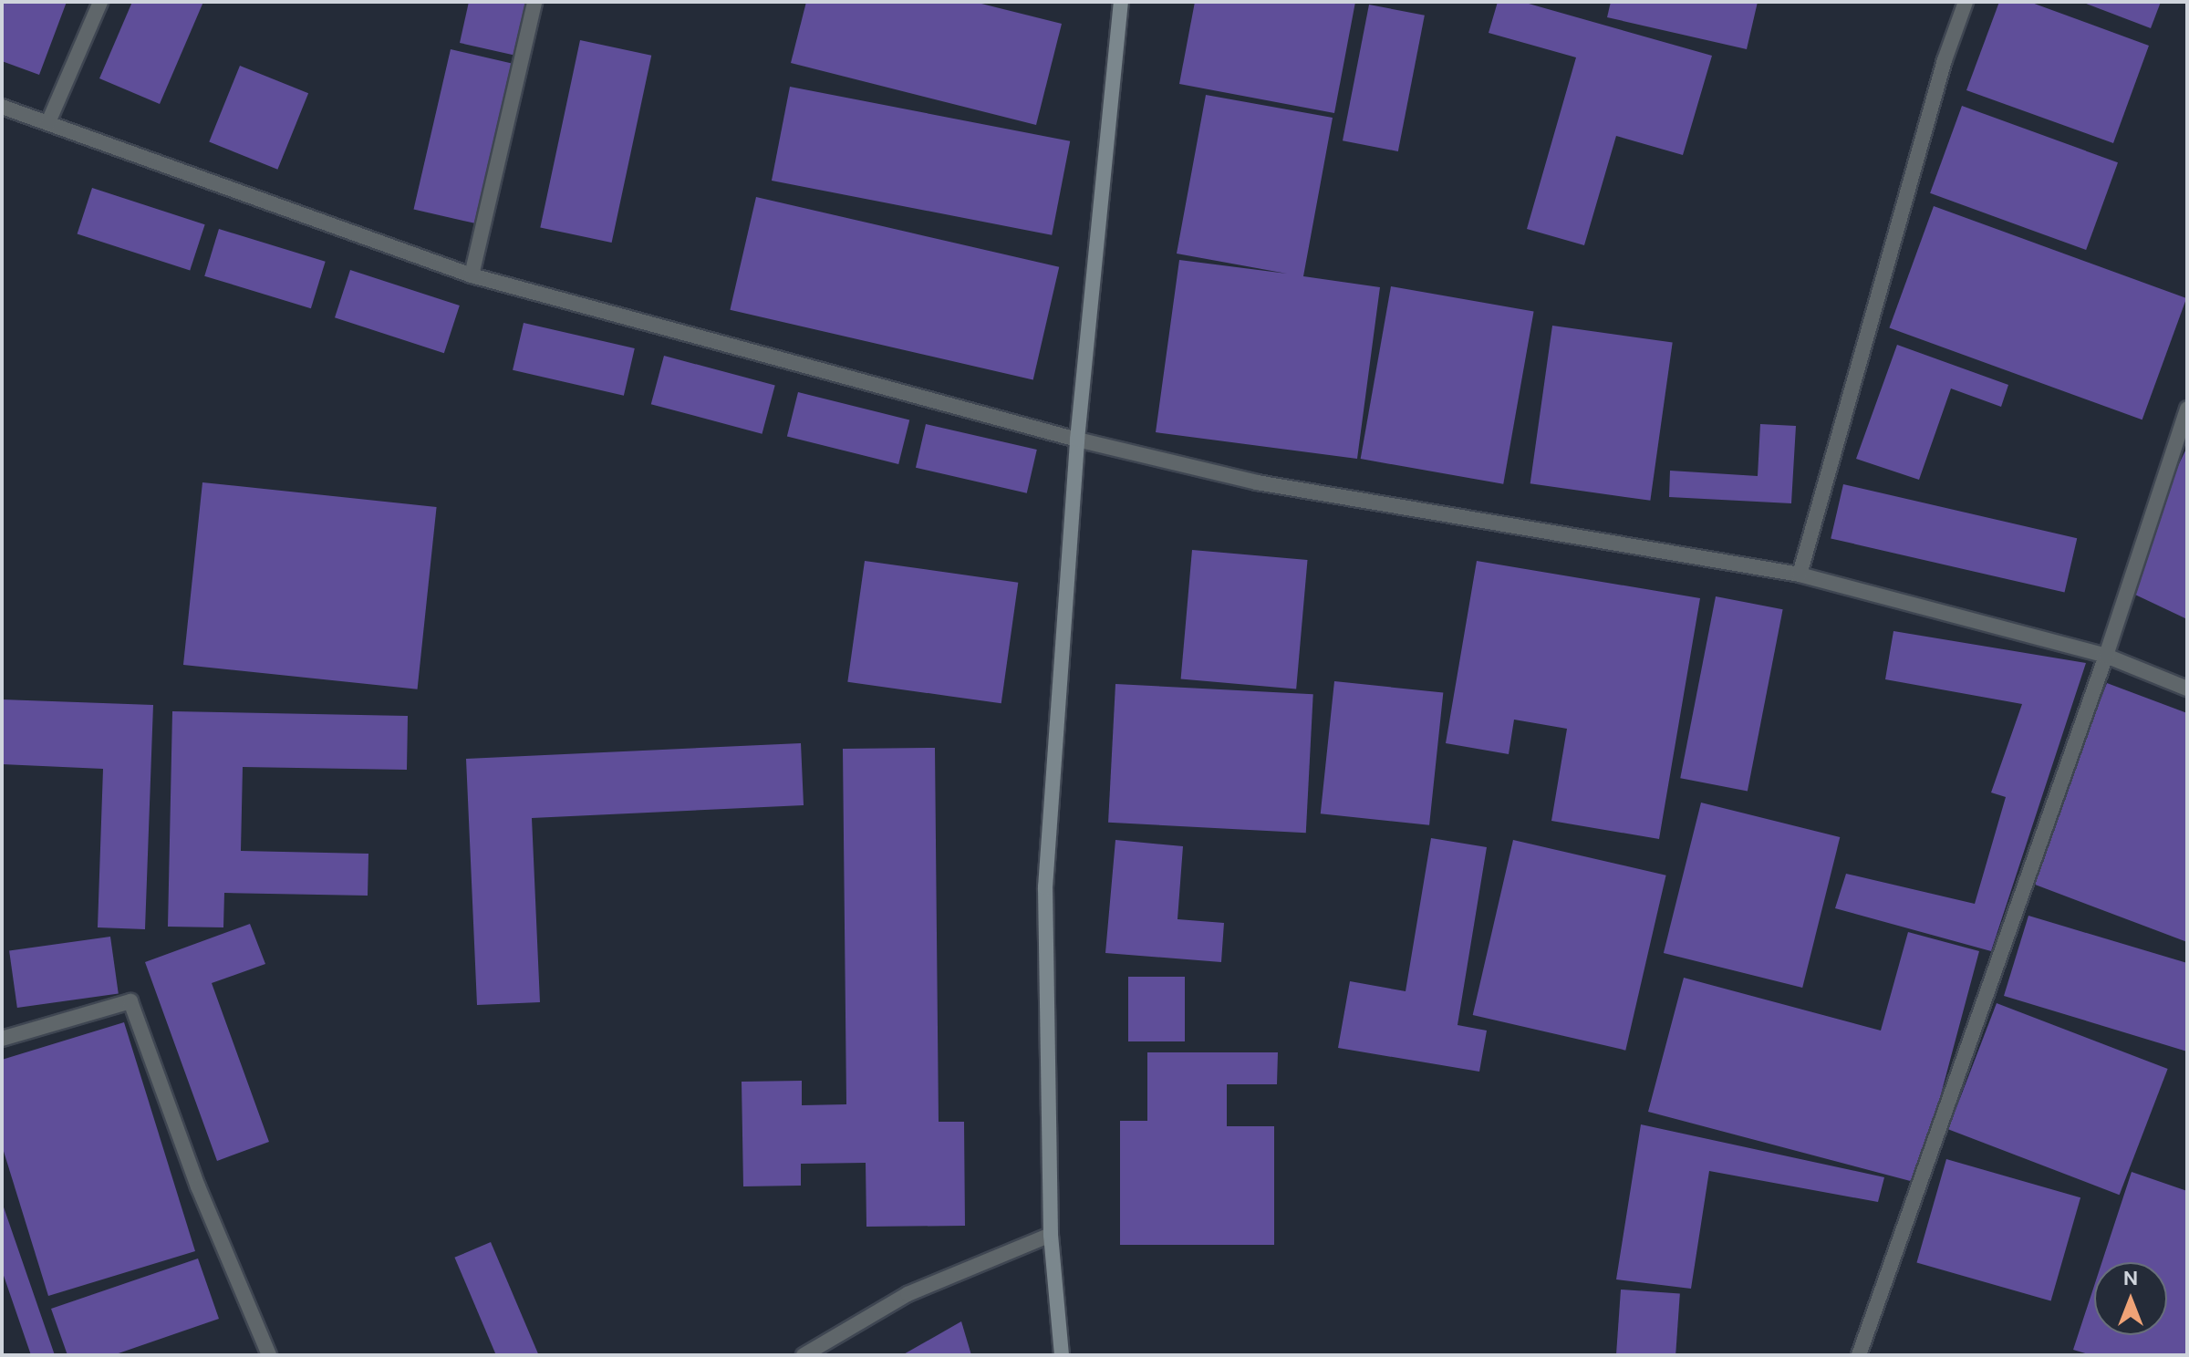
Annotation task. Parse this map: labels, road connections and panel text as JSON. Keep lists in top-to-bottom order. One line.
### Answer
{"north":"top"}
